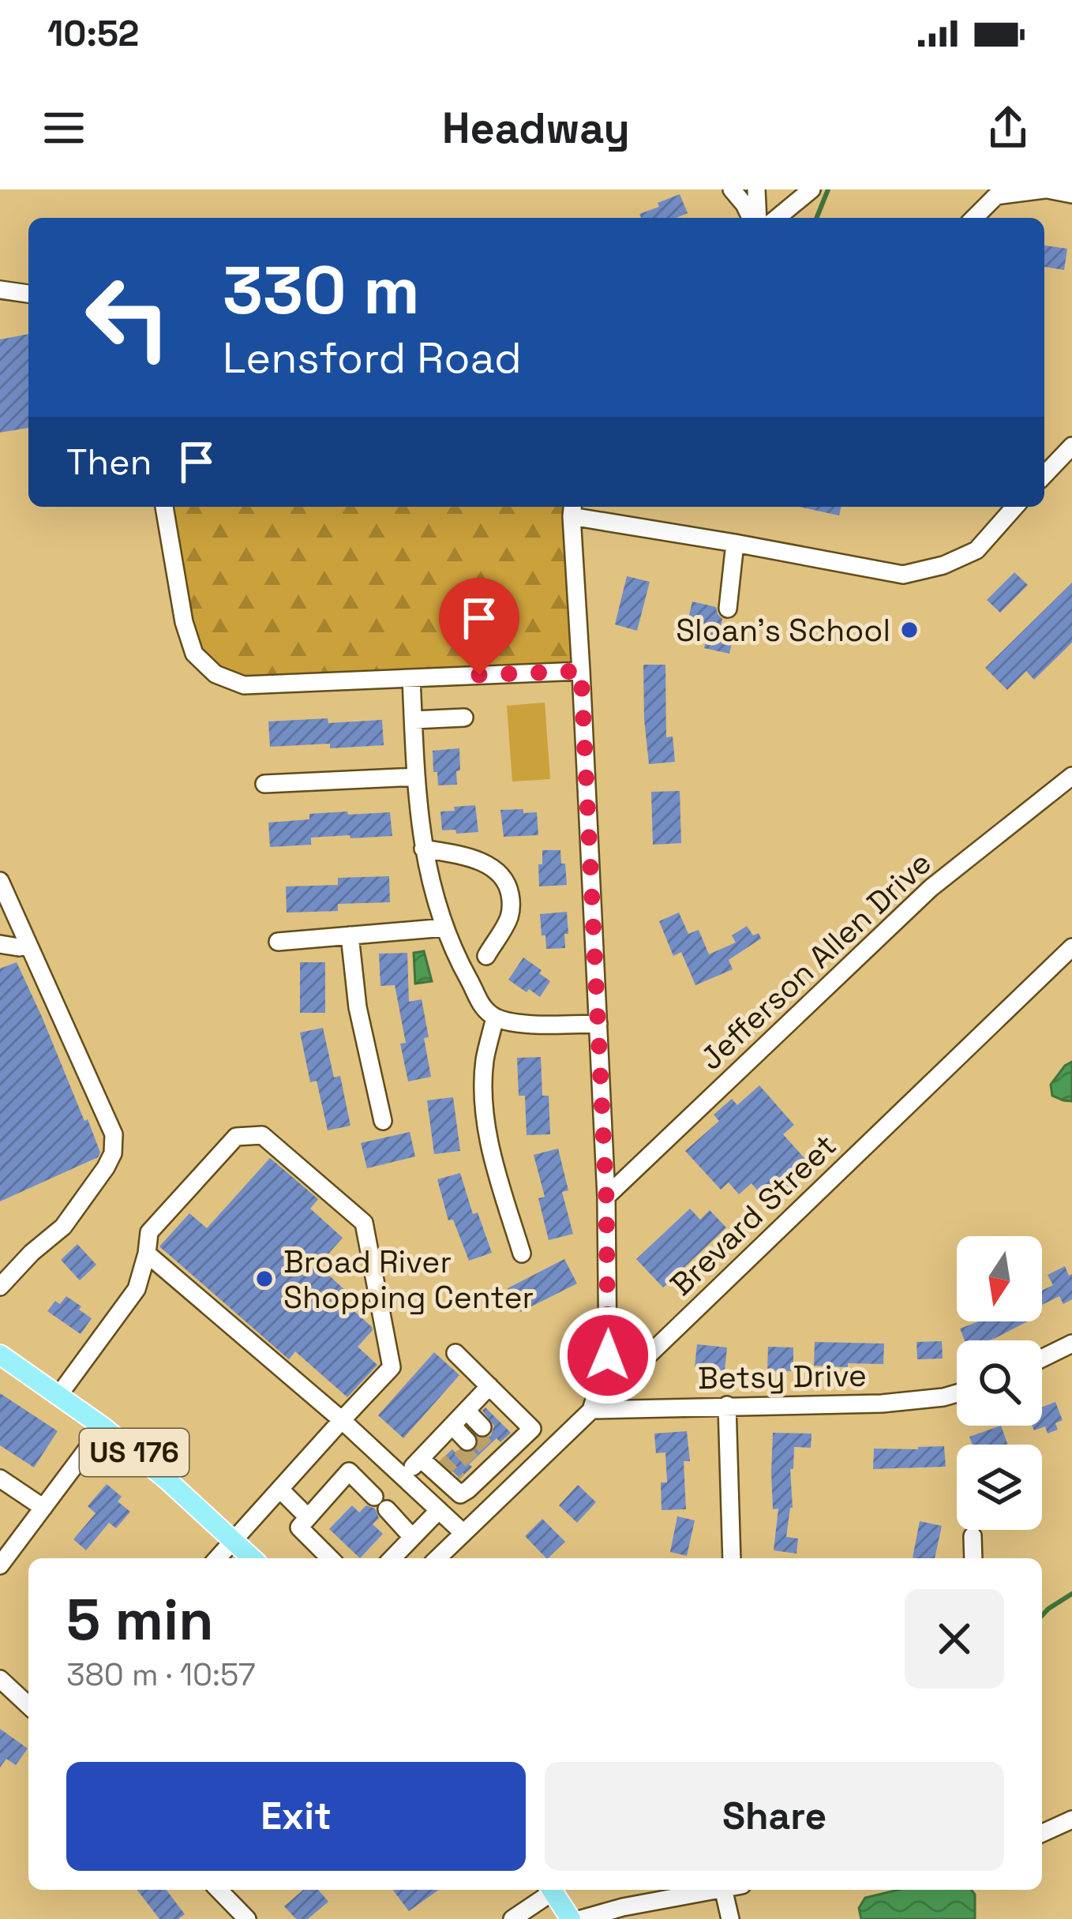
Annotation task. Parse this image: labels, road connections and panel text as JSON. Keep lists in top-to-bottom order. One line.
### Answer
{"streets":{"main road":["US 176"],"street":["Jefferson Allen Drive","Brevard Street","Betsy Drive"]},"crossings":[["Brevard Street","Betsy Drive"]],"places":["Sloan's School","Broad River Shopping Center"],"north":"bottom","page":{"status":"10:52","header":"Headway","turn":["330 m","Lensford Road"],"then":"Then","heading":["5 min","380 m · 10:57"],"buttons":["Exit","Share"]}}
